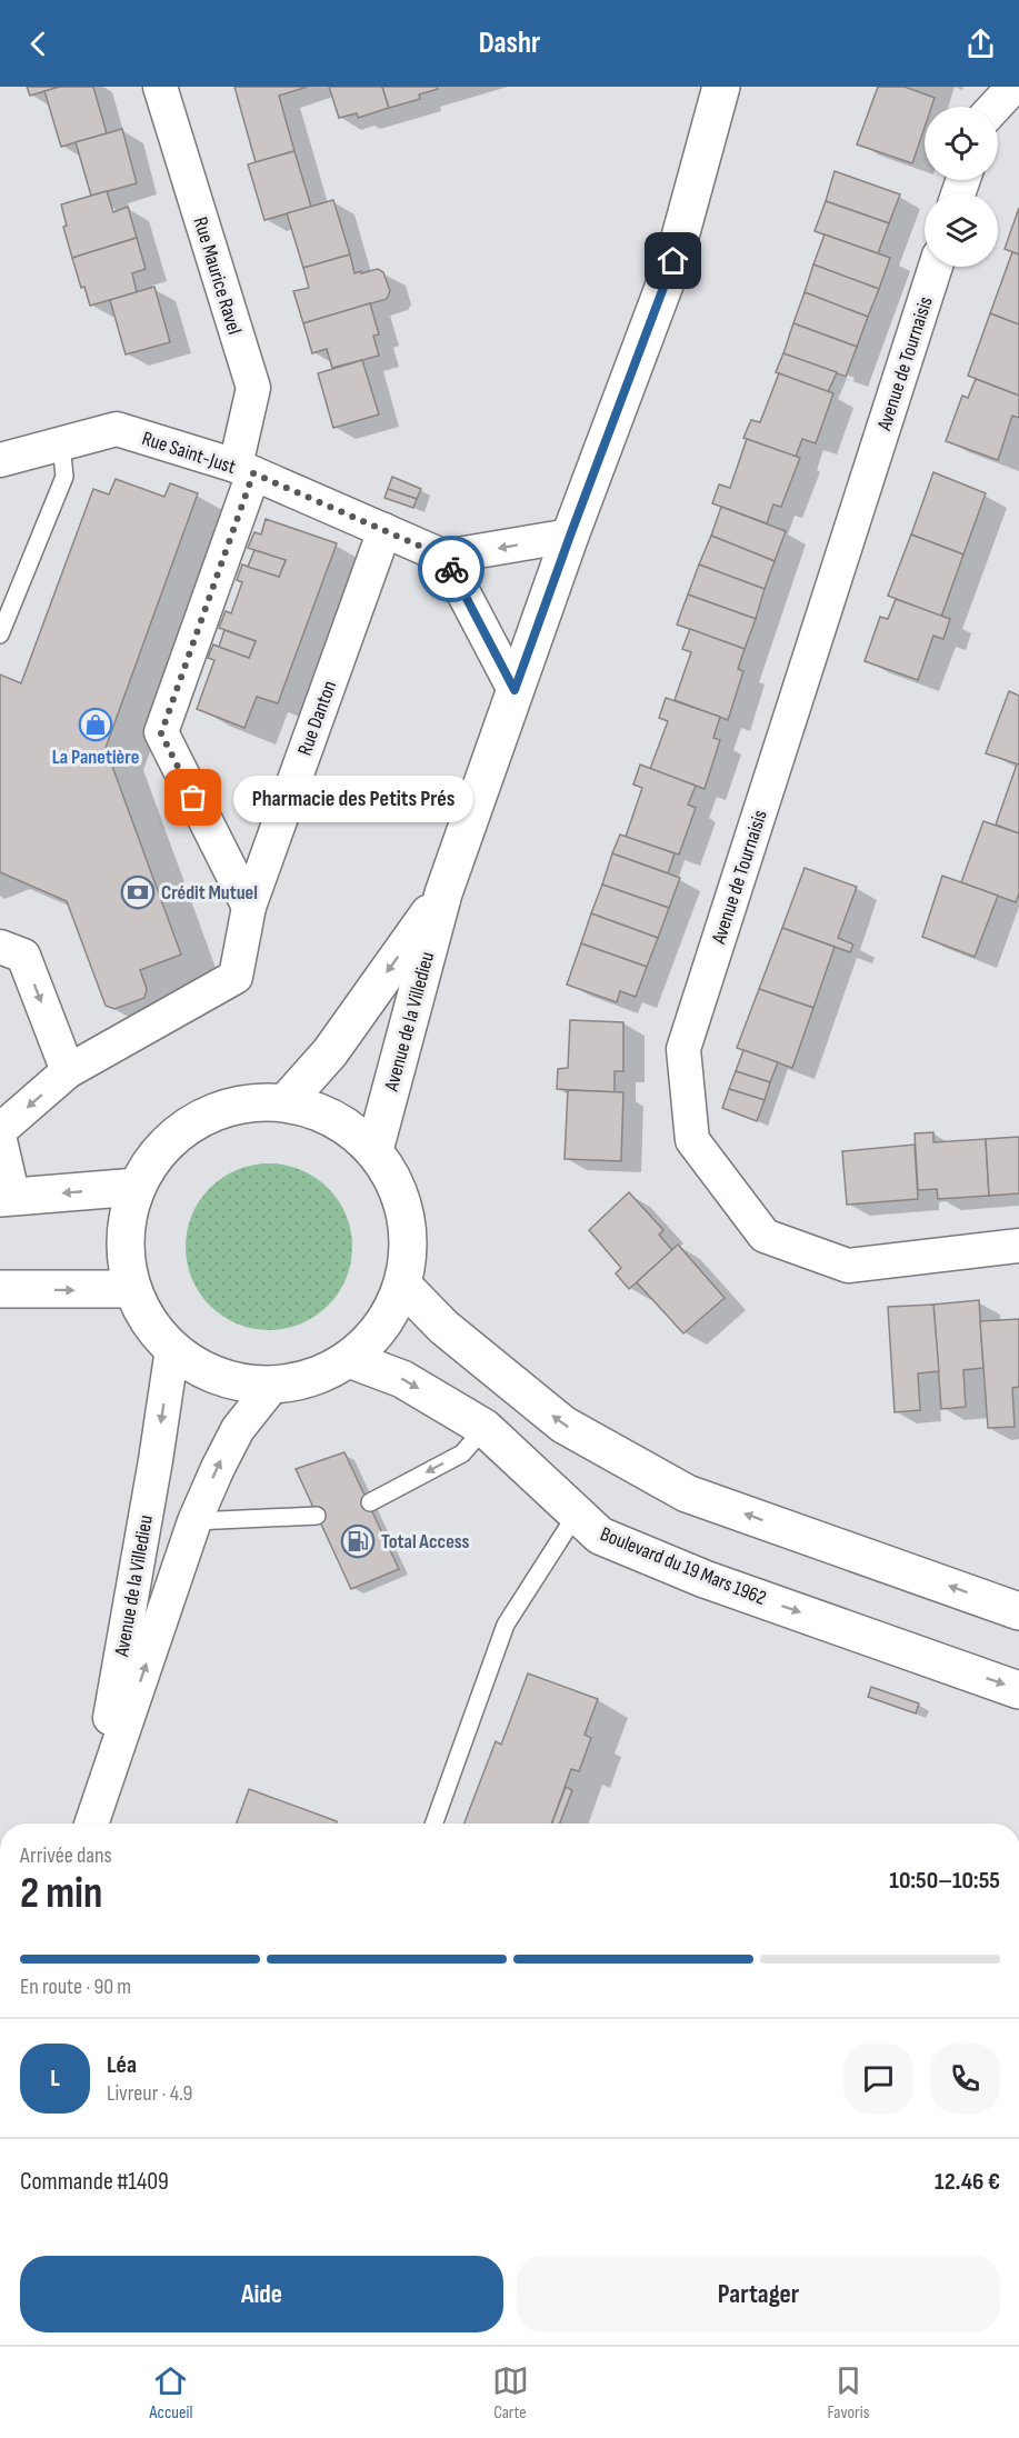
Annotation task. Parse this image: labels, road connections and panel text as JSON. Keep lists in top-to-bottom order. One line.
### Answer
{"streets":{"street":["Rue Maurice Ravel","Avenue de Tournaisis","Rue Saint-Just","Rue Danton","Avenue de la Villedieu","Boulevard du 19 Mars 1962"]},"crossings":[["Rue Maurice Ravel","Rue Saint-Just"],["Rue Saint-Just","Rue Danton"]],"places":{"shop":["La Panetière"],"other":["Pharmacie des Petits Prés"],"bank":["Crédit Mutuel"],"fuel station":["Total Access"]},"page":{"header":"Dashr","bubble":"Pharmacie des Petits Prés","heading":["2 min","Arrivée dans","10:50–10:55"],"panel":["Léa","Livreur · 4.9","Commande #1409","12.46 €"],"bar":"En route · 90 m","round":"L","buttons":["Aide","Partager"],"tabs":["Accueil","Carte","Favoris"]}}
